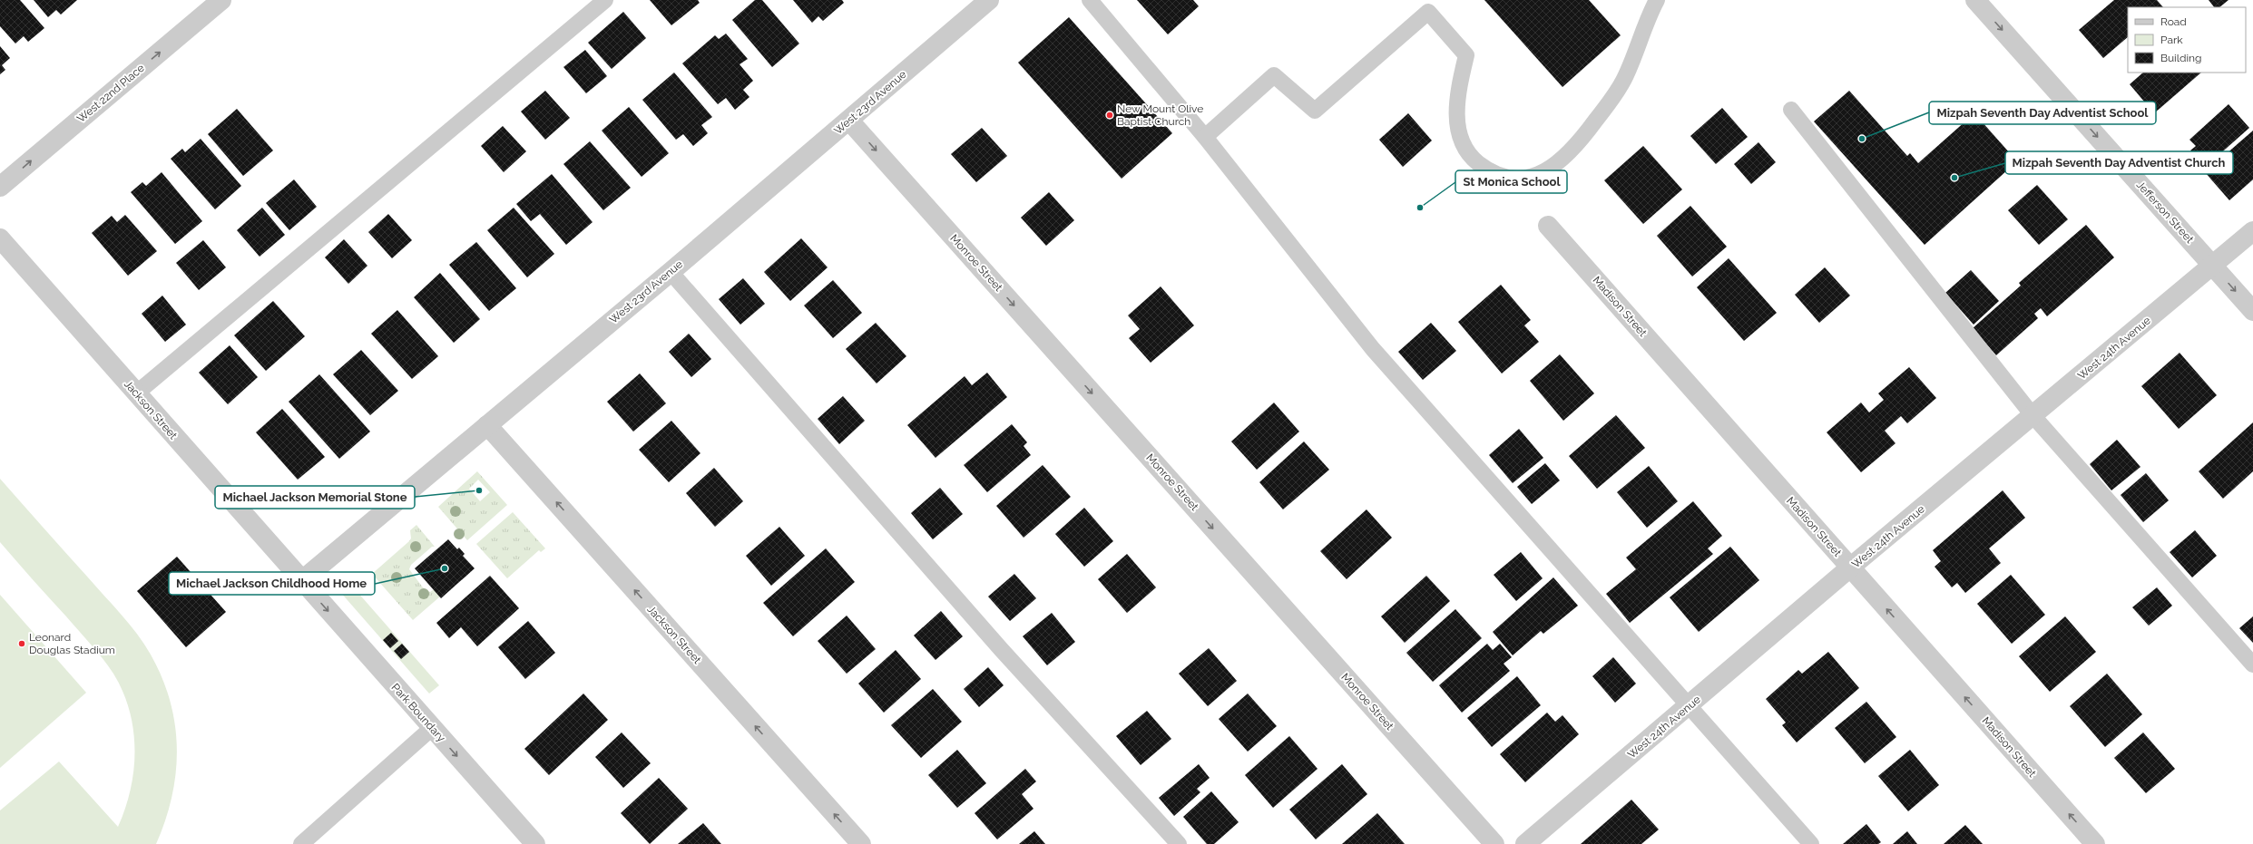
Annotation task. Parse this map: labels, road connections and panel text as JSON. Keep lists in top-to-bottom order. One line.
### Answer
{"streets":{"street":["West 22nd Place","West 23rd Avenue","Jefferson Street","Monroe Street","Madison Street","West 24th Avenue","Jackson Street","Park Boundary"]},"crossings":[["West 23rd Avenue","Monroe Street"],["West 23rd Avenue","Jackson Street"],["West 23rd Avenue","Park Boundary"],["Jefferson Street","West 24th Avenue"],["Madison Street","West 24th Avenue"],["Jackson Street","Park Boundary"]],"one_way":["West 22nd Place","Jefferson Street","Monroe Street","Madison Street","Jackson Street","Park Boundary"],"places":["New Mount Olive Baptist Church","Mizpah Seventh Day Adventist School","Mizpah Seventh Day Adventist Church","St Monica School","Michael Jackson Memorial Stone","Michael Jackson Childhood Home","Leonard Douglas Stadium"],"legend":["Road","Park","Building"]}
